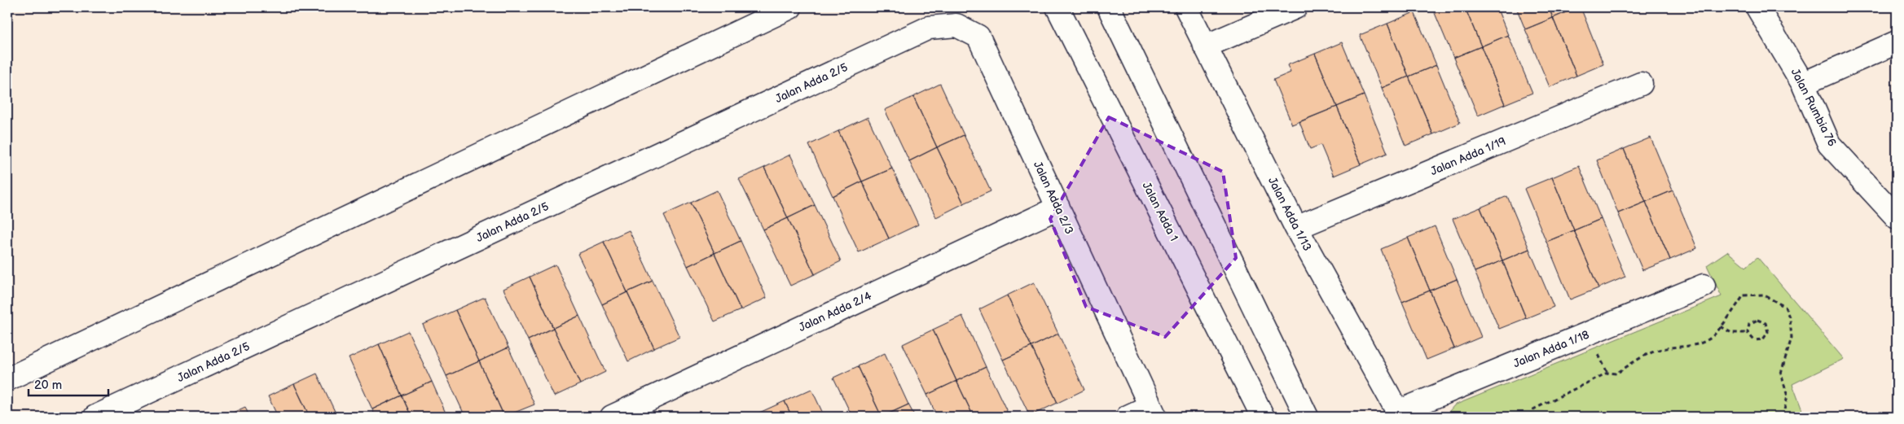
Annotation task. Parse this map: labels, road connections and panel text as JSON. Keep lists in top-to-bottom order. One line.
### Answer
{"streets":{"street":["Jalan Adda 2/5","Jalan Rumbia 76","Jalan Adda 1/19","Jalan Adda 2/3","Jalan Adda 1","Jalan Adda 1/13","Jalan Adda 2/4","Jalan Adda 1/18"]},"crossings":[["Jalan Adda 2/5","Jalan Adda 2/3"],["Jalan Adda 1/19","Jalan Adda 1/13"],["Jalan Adda 2/3","Jalan Adda 2/4"],["Jalan Adda 1/13","Jalan Adda 1/18"]],"scale_bar":"20 m"}
